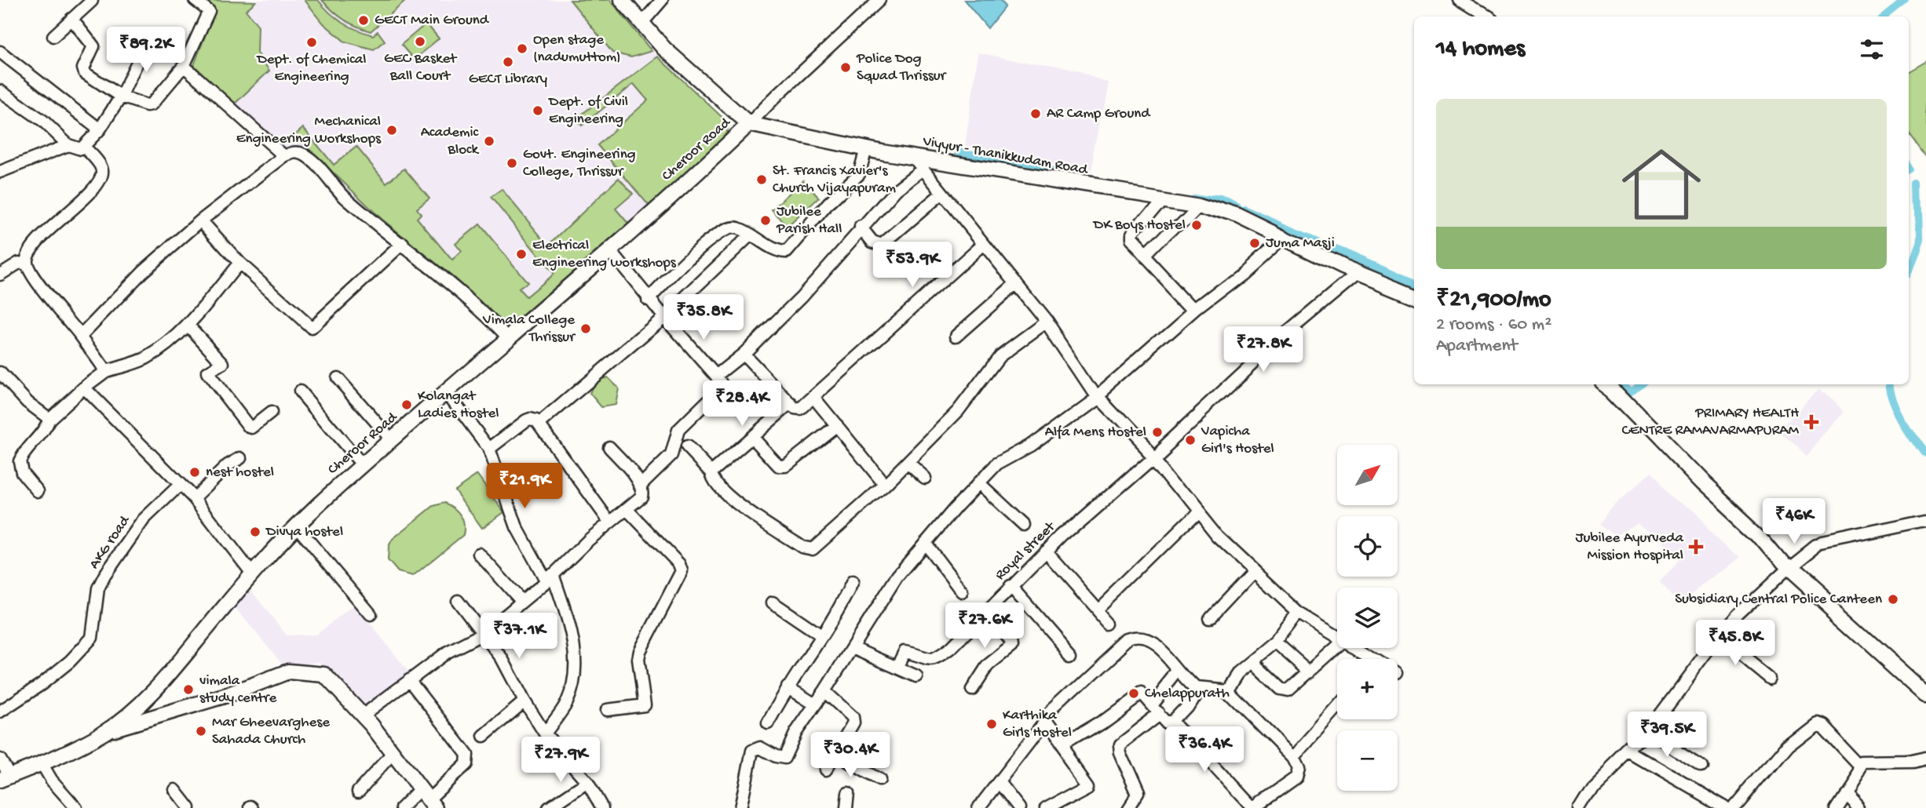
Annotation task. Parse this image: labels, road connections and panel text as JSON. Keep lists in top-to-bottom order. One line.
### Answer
{"streets":{"main road":["Cheroor Road","Viyyur - Thanikkudam Road"],"street":["AKG road","Royal street"]},"crossings":[["Cheroor Road","Viyyur - Thanikkudam Road"],["Viyyur - Thanikkudam Road","Royal street"]],"places":{"other":["GECT Main Ground","GEC Basket Ball Court","Dept. of Chemical Engineering","Open stage (nadumuttom)","GECT Library","Police Dog Squad Thrissur","Dept. of Civil Engineering","AR Camp Ground","Mechanical Engineering Workshops","Academic Block","Govt. Engineering College, Thrissur","St. Francis Xavier's Church Vijayapuram","Jubilee Parish Hall","DK Boys Hostel","Juma Masji","Electrical Engineering workshops","Vimala College Thrissur","Kolangat Ladies Hostel","Alfa Mens Hostel","Vapicha Girl's Hostel","nest hostel","Divya hostel","Subsidiary Central Police Canteen","vimala study centre","Chelappurath","Karthika Girls Hostel","Mar Gheevarghese Sahada Church"],"health":["PRIMARY HEALTH CENTRE RAMAVARMAPURAM","Jubilee Ayurveda Mission Hospital"]},"north":"top right","page":{"heading":"14 homes","price":["₹89.2K","₹53.9K","₹35.8K","₹27.8K","₹28.4K","₹21.9K","₹46K","₹27.6K","₹37.1K","₹45.8K","₹39.5K","₹36.4K","₹30.4K","₹27.9K"],"list":[{"name":"₹21,900/mo","note":"2 rooms · 60 m² · Apartment"}],"map_buttons":["+","−"]}}
